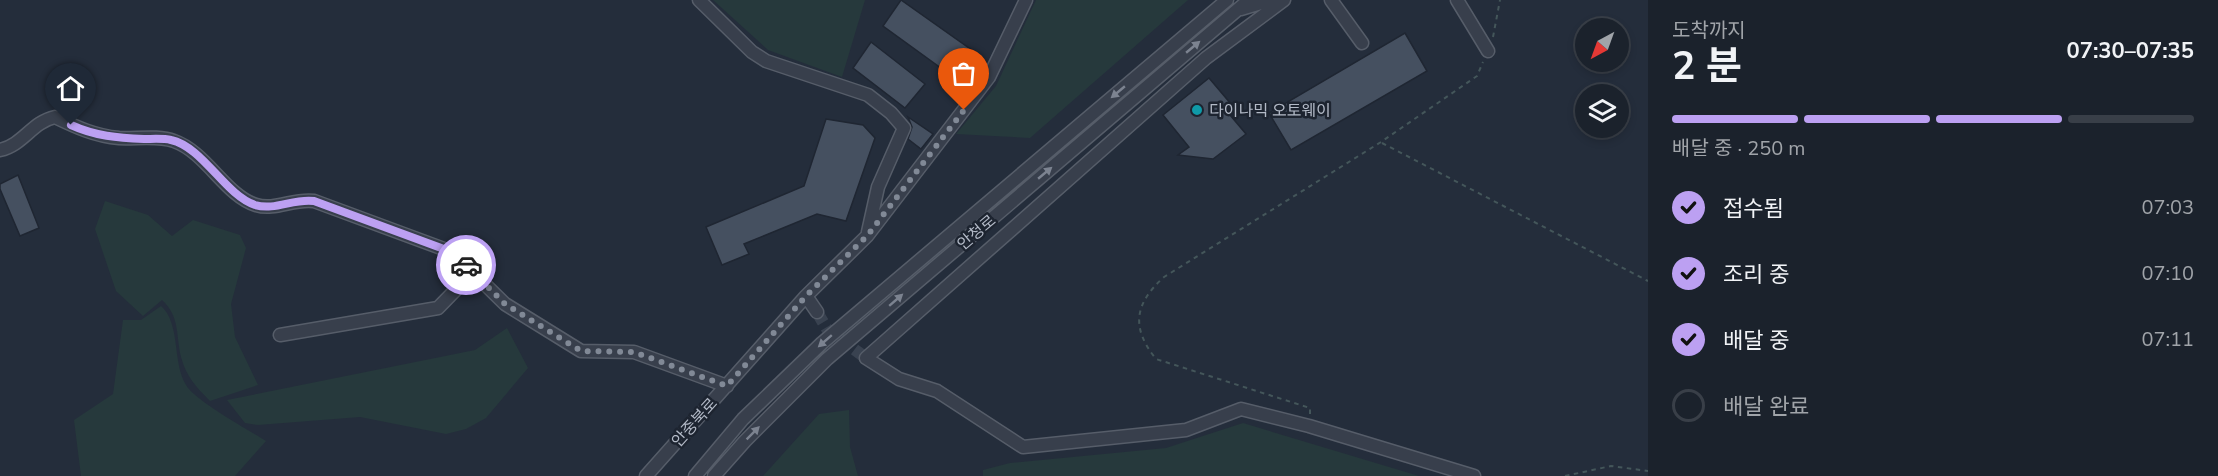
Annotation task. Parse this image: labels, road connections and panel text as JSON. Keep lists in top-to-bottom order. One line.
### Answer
{"streets":{"street":["안청로","안중북로"]},"places":["다이나믹 오토웨이"],"north":"bottom left","page":{"heading":["2 분","도착까지","07:30–07:35"],"bar":"배달 중 · 250 m","list":[["접수됨","07:03"],["조리 중","07:10"],["배달 중","07:11"],"배달 완료"]}}
